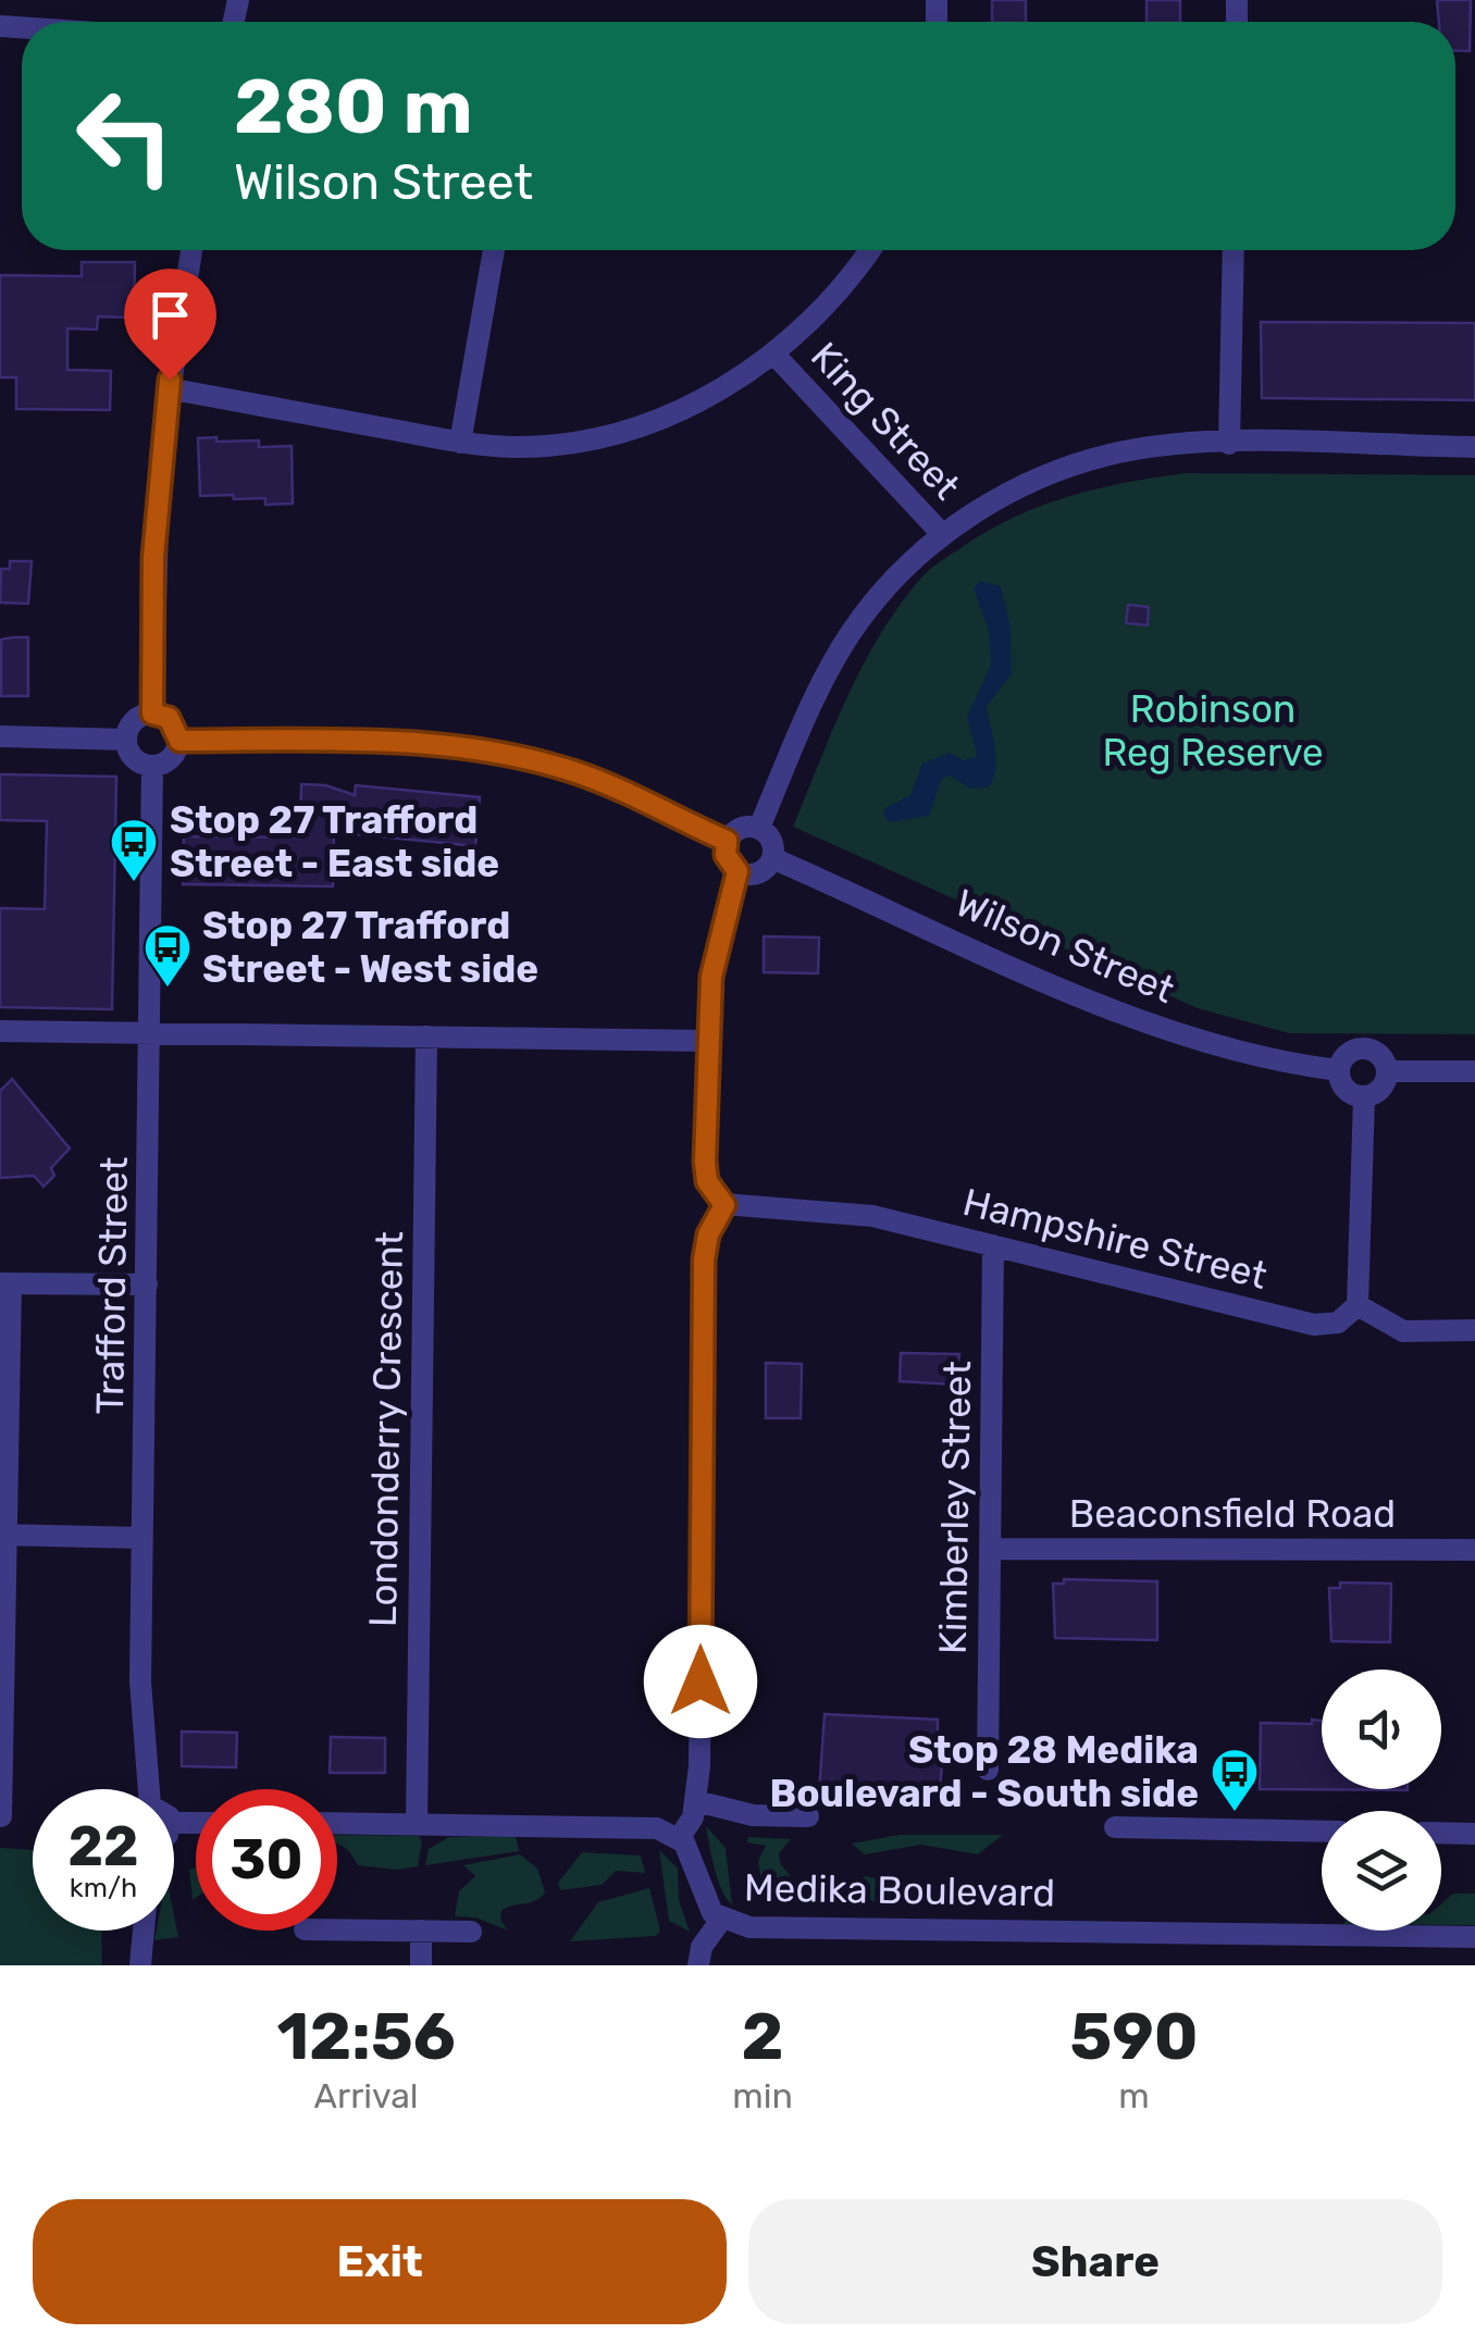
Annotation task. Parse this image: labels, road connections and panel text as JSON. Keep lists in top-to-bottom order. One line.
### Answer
{"streets":{"street":["King Street","Wilson Street","Hampshire Street","Trafford Street","Londonderry Crescent","Kimberley Street","Beaconsfield Road","Medika Boulevard"]},"crossings":[["Hampshire Street","Kimberley Street"],["Kimberley Street","Beaconsfield Road"]],"parks":["Robinson Reg Reserve"],"places":{"bus stop":["Stop 27 Trafford Street - East side","Stop 27 Trafford Street - West side","Stop 28 Medika Boulevard - South side"]},"page":{"turn":["280 m","Wilson Street"],"speed":"22 km/h","limit":"30","eta":["12:56","Arrival","2","min","590","m"],"buttons":["Exit","Share"]}}
